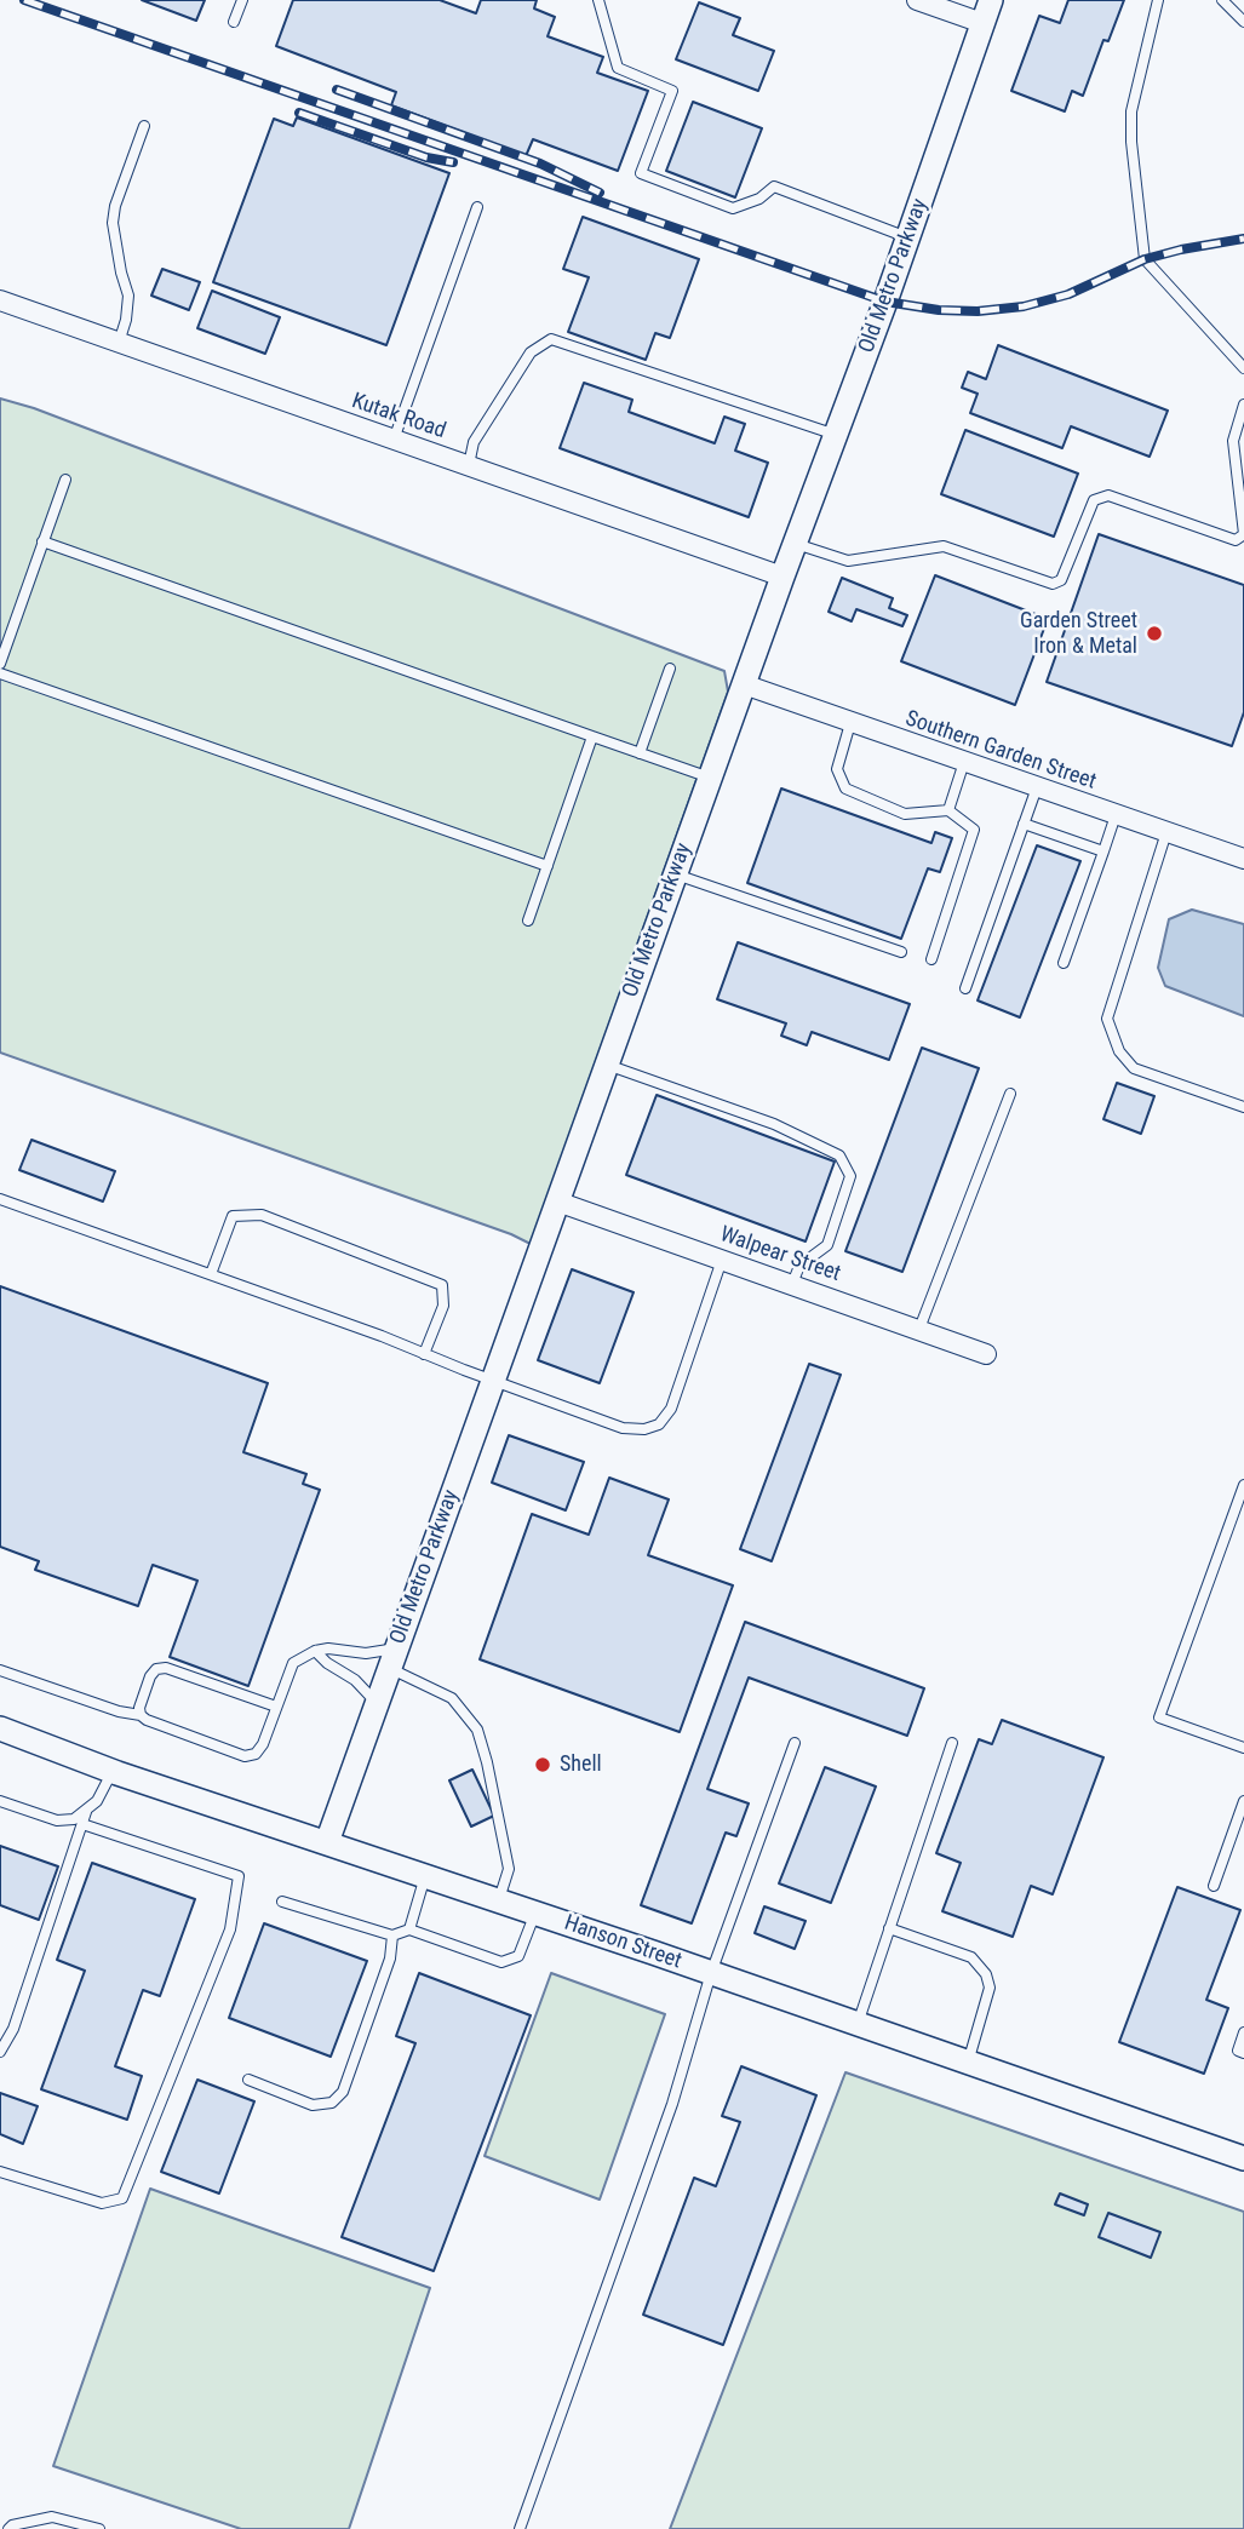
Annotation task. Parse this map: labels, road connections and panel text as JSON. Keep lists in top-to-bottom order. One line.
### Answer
{"streets":{"street":["Old Metro Parkway","Kutak Road","Southern Garden Street","Walpear Street","Hanson Street"]},"crossings":[["Old Metro Parkway","Kutak Road"],["Old Metro Parkway","Southern Garden Street"],["Old Metro Parkway","Walpear Street"],["Old Metro Parkway","Hanson Street"]],"places":["Garden Street Iron & Metal","Shell"]}
